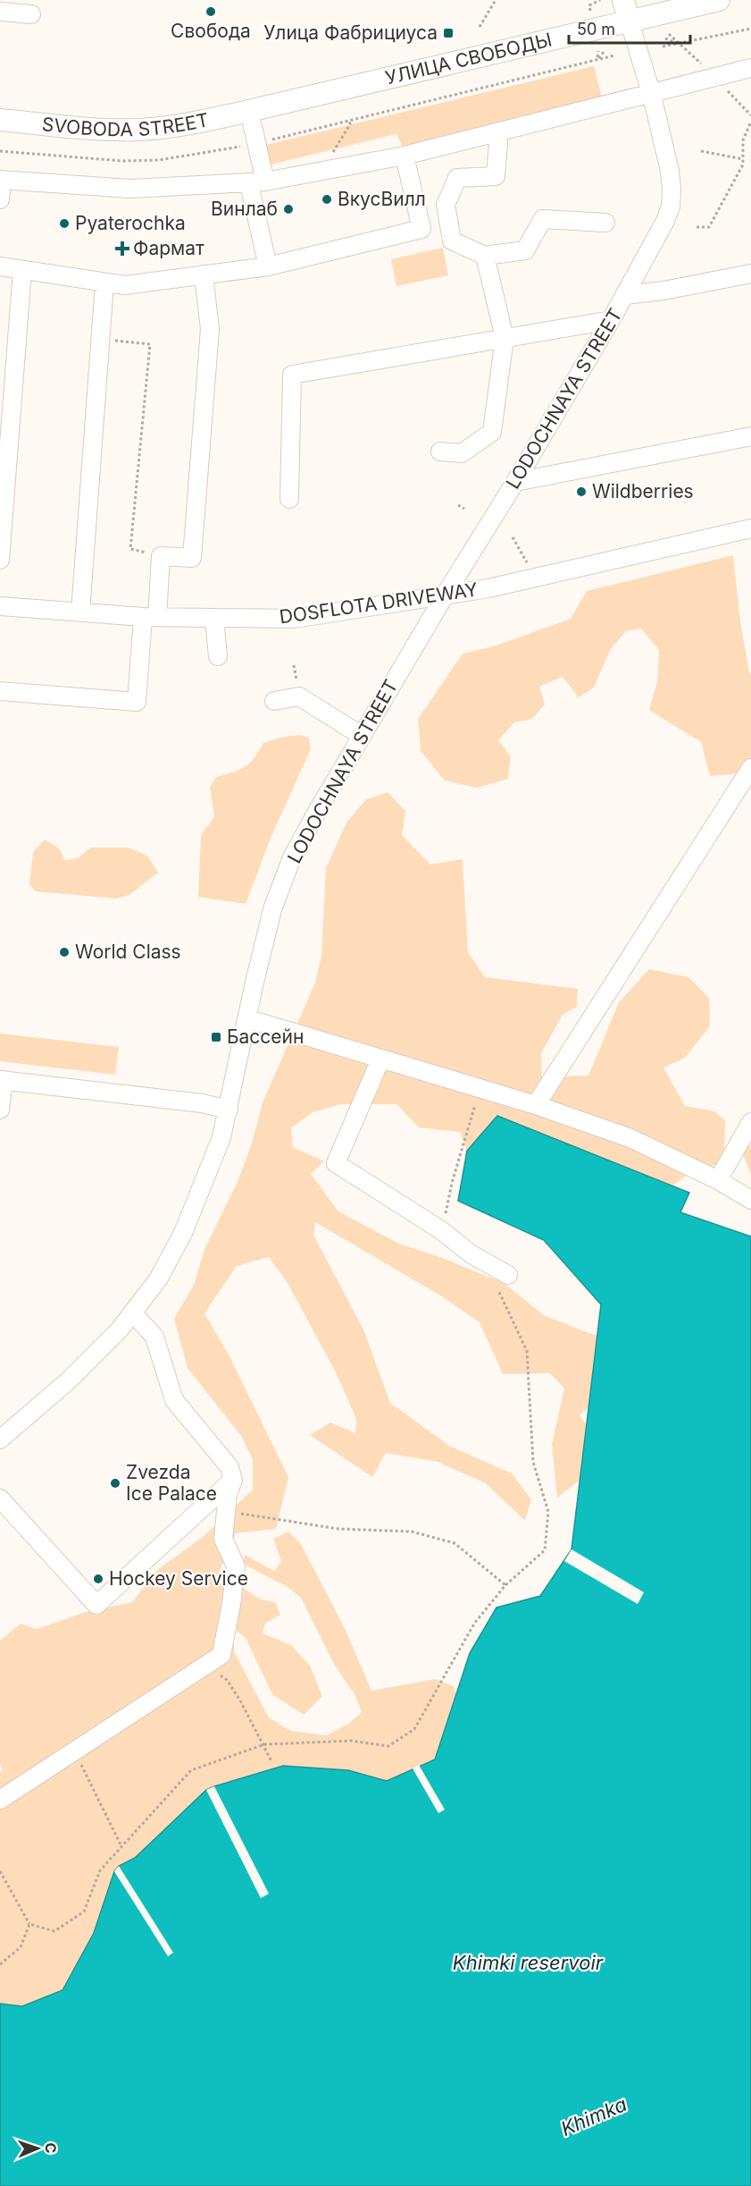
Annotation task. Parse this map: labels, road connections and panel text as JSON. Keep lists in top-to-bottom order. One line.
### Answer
{"streets":{"main road":["УЛИЦА СВОБОДЫ","SVOBODA STREET"],"street":["LODOCHNAYA STREET","DOSFLOTA DRIVEWAY"]},"crossings":[["УЛИЦА СВОБОДЫ","SVOBODA STREET"],["УЛИЦА СВОБОДЫ","LODOCHNAYA STREET"],["LODOCHNAYA STREET","DOSFLOTA DRIVEWAY"]],"water":["Khimki reservoir","Khimka"],"places":{"other":["Свобода","ВкусВилл","Винлаб","Pyaterochka","Wildberries","World Class","Zvezda Ice Palace","Hockey Service"],"transit":["Улица Фабрициуса","Бассейн"],"health":["Фармат"]},"scale_bar":"50 m","north":"right"}
